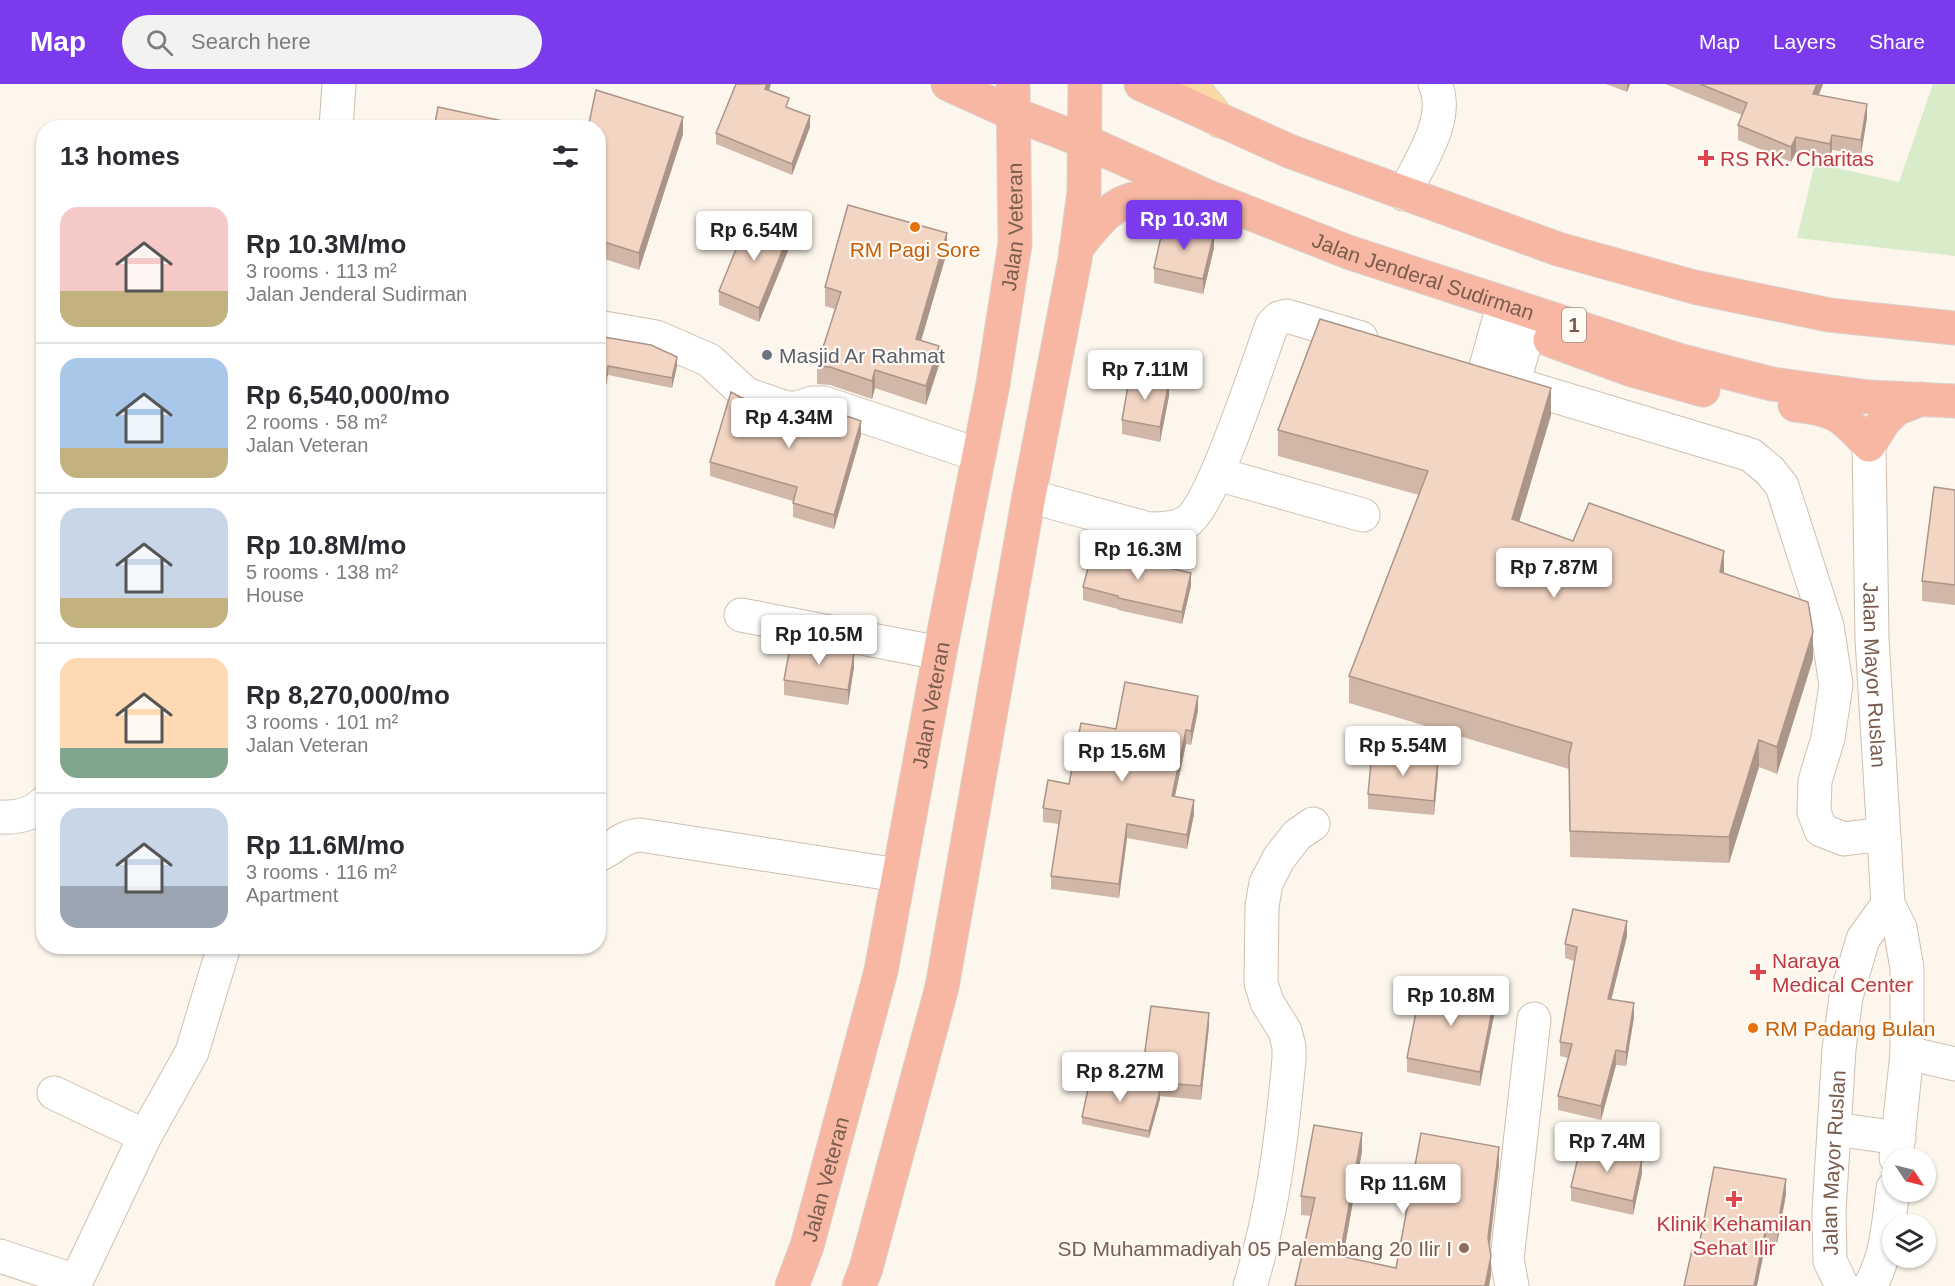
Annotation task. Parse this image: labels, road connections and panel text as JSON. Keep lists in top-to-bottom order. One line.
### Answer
{"streets":{"highway":["Jalan Veteran","Jalan Jenderal Sudirman","1"],"street":["Jalan Mayor Ruslan"]},"crossings":[["Jalan Veteran","Jalan Jenderal Sudirman"]],"places":{"health":["RS RK. Charitas","Naraya Medical Center","Klinik Kehamilan Sehat Ilir"],"other":["RM Pagi Sore","Masjid Ar Rahmat","RM Padang Bulan","SD Muhammadiyah 05 Palembang 20 Ilir I"]},"north":"bottom right","page":{"header":"Map","search":"Search here","nav":["Map","Layers","Share"],"heading":"13 homes","list":[{"name":"Rp 10.3M/mo","note":"3 rooms · 113 m² · Jalan Jenderal Sudirman"},{"name":"Rp 6,540,000/mo","note":"2 rooms · 58 m² · Jalan Veteran"},{"name":"Rp 10.8M/mo","note":"5 rooms · 138 m² · House"},{"name":"Rp 8,270,000/mo","note":"3 rooms · 101 m² · Jalan Veteran"},{"name":"Rp 11.6M/mo","note":"3 rooms · 116 m² · Apartment"}],"price":["Rp 10.3M","Rp 6.54M","Rp 7.11M","Rp 4.34M","Rp 16.3M","Rp 7.87M","Rp 10.5M","Rp 5.54M","Rp 15.6M","Rp 10.8M","Rp 8.27M","Rp 7.4M","Rp 11.6M"]}}
